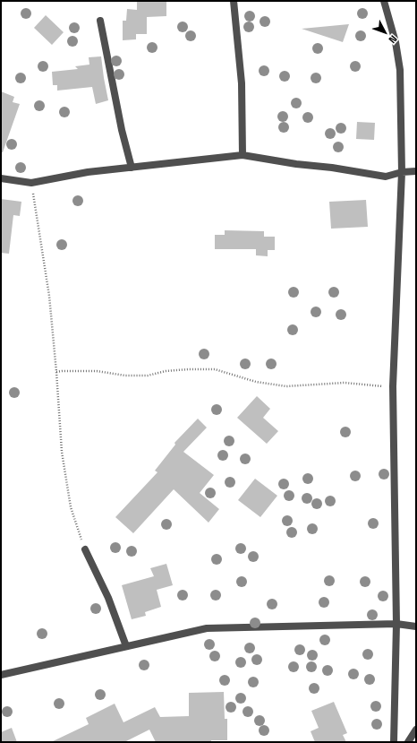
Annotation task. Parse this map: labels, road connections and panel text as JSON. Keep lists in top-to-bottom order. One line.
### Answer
{"north":"bottom right"}
